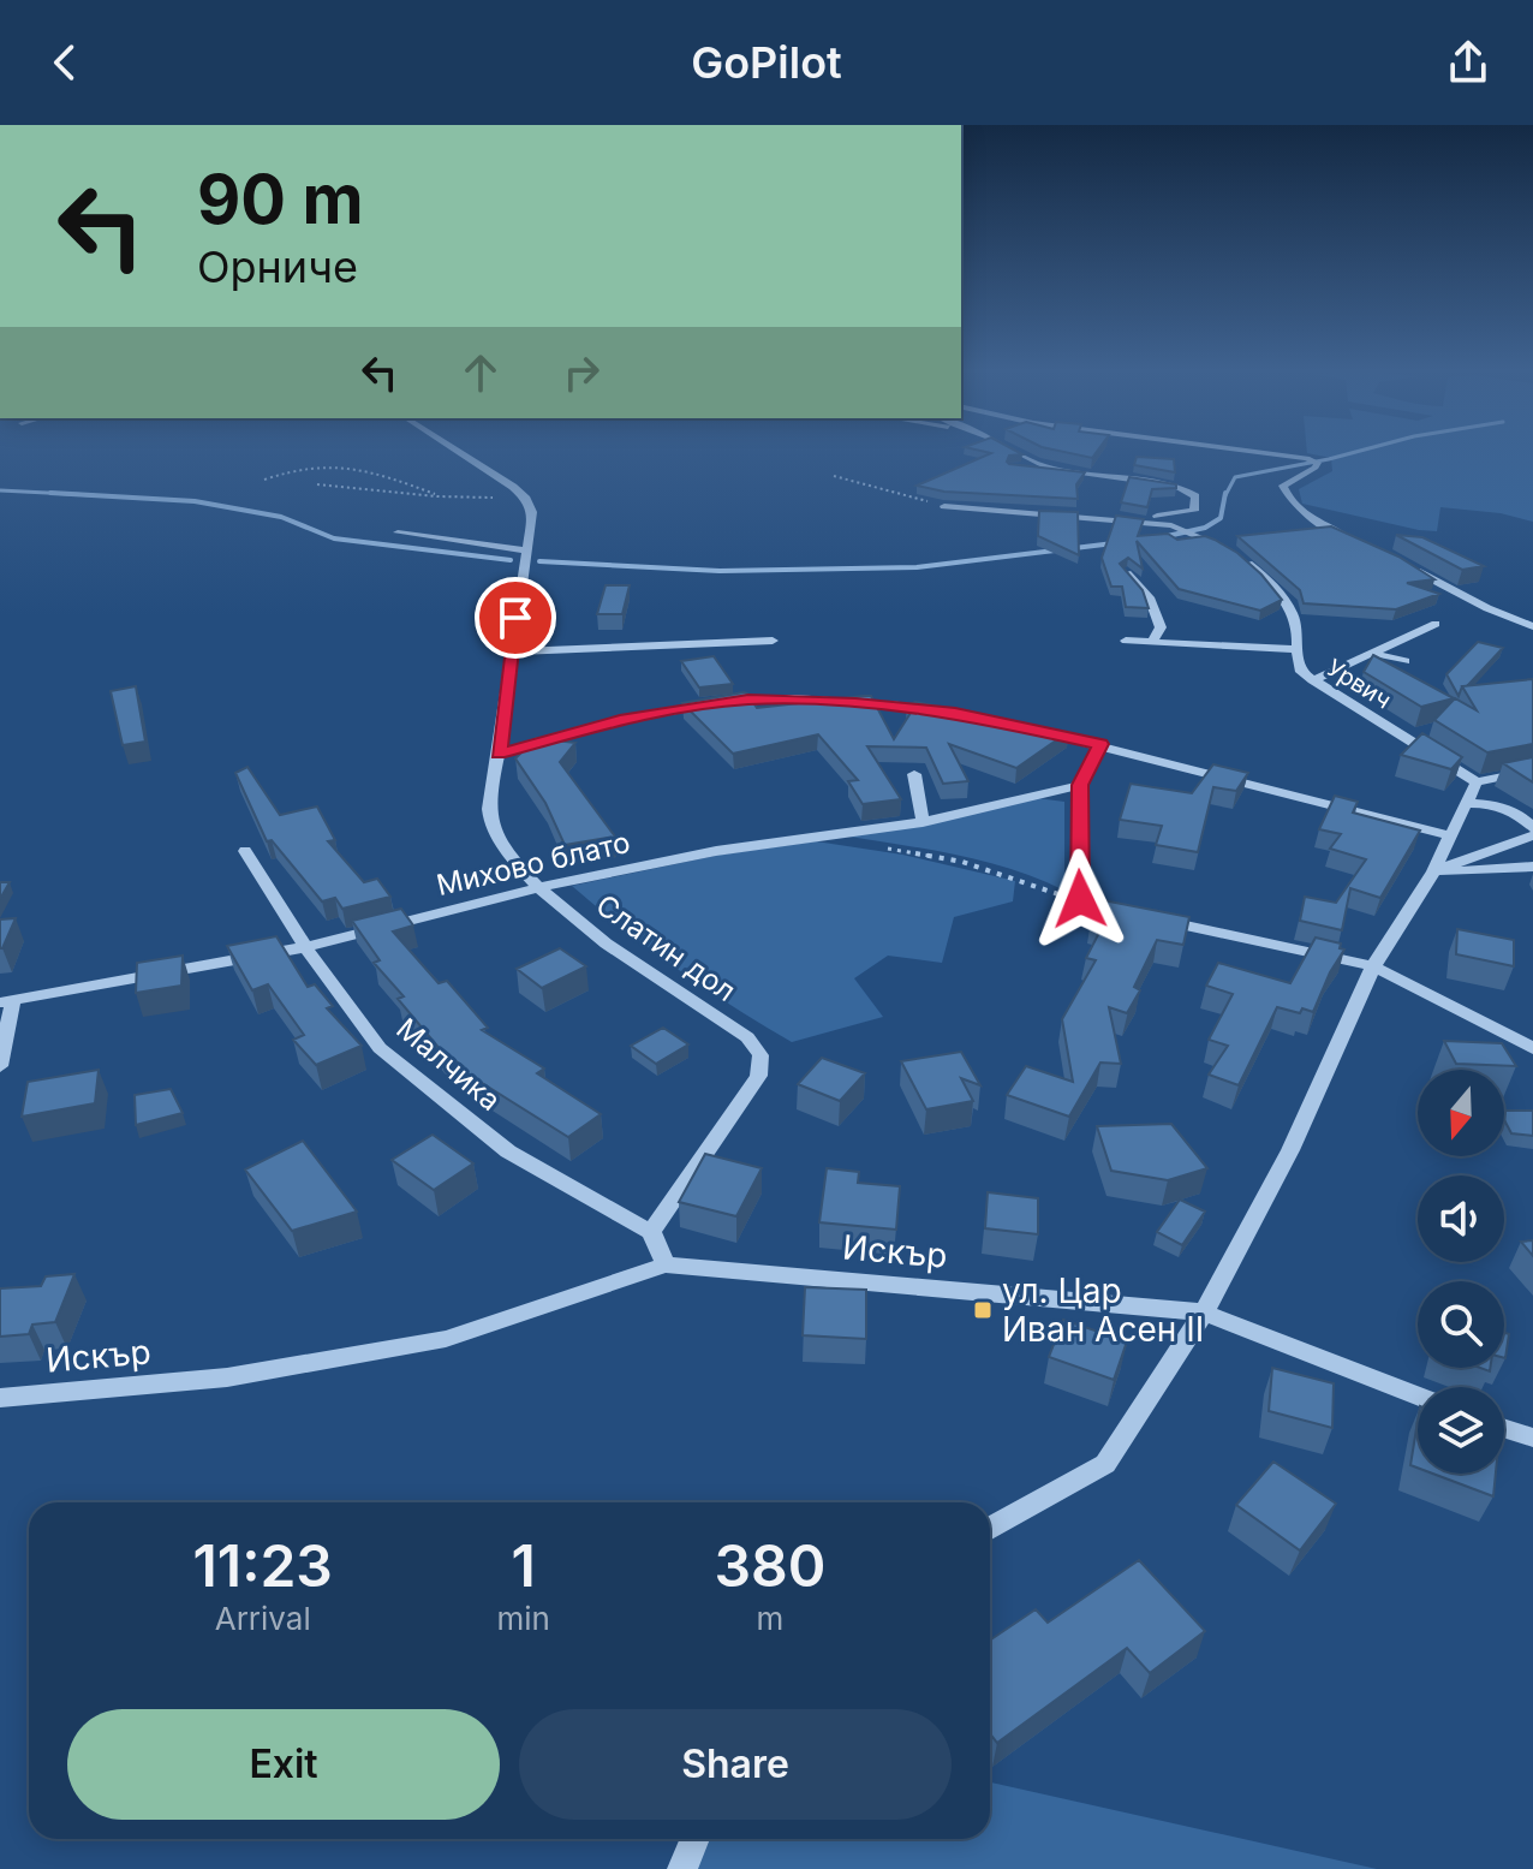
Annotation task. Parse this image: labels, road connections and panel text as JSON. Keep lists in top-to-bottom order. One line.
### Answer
{"streets":{"street":["Урвич","Михово блато","Слатин дол","Малчика","Искър"]},"crossings":[["Михово блато","Слатин дол"],["Михово блато","Малчика"],["Слатин дол","Малчика"]],"places":{"transit":["ул. Цар Иван Асен ІІ"]},"north":"bottom","page":{"header":"GoPilot","turn":["90 m","Орниче"],"eta":["11:23","Arrival","1","min","380","m"],"buttons":["Exit","Share"]}}
